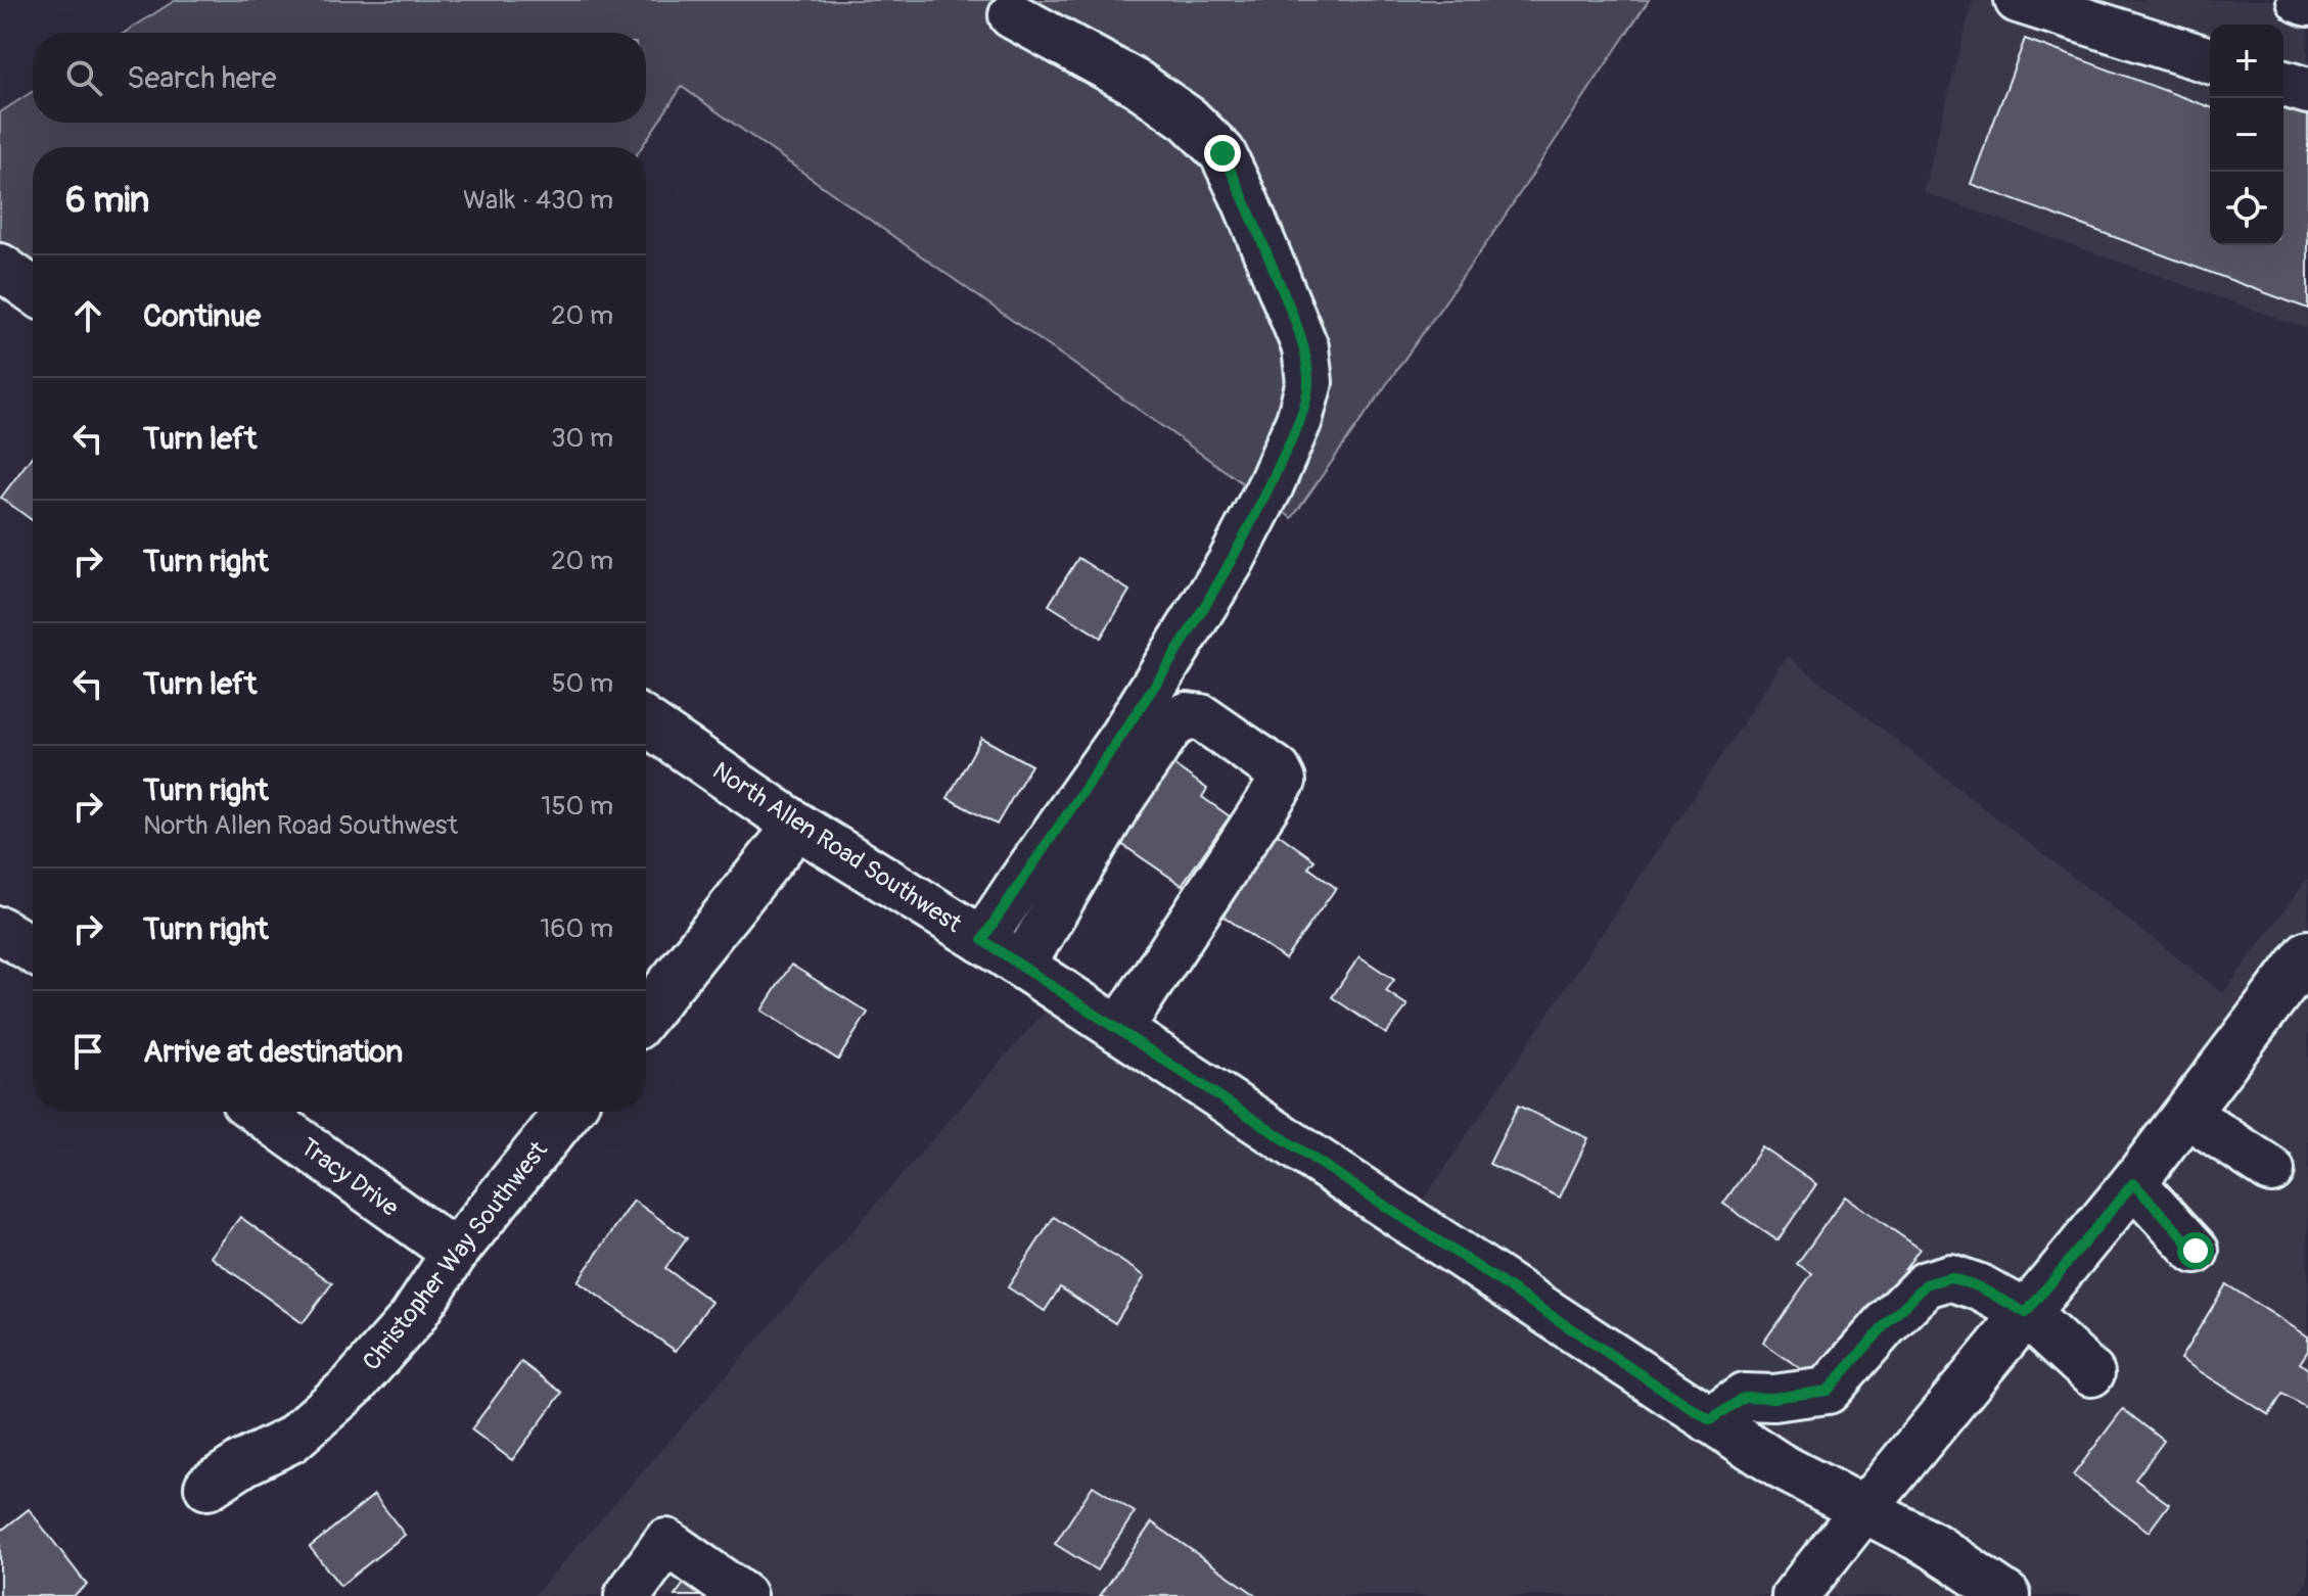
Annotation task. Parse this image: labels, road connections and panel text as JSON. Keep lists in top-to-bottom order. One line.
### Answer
{"streets":{"street":["North Allen Road Southwest","Tracy Drive","Christopher Way Southwest"]},"crossings":[["Tracy Drive","Christopher Way Southwest"]],"page":{"map_buttons":["+","−"],"search":"Search here","heading":["6 min","Walk · 430 m"],"list":[["Continue","20 m"],["Turn left","30 m"],["Turn right","20 m"],["Turn left","50 m"],["Turn right","North Allen Road Southwest","150 m"],["Turn right","160 m"],"Arrive at destination"]}}
